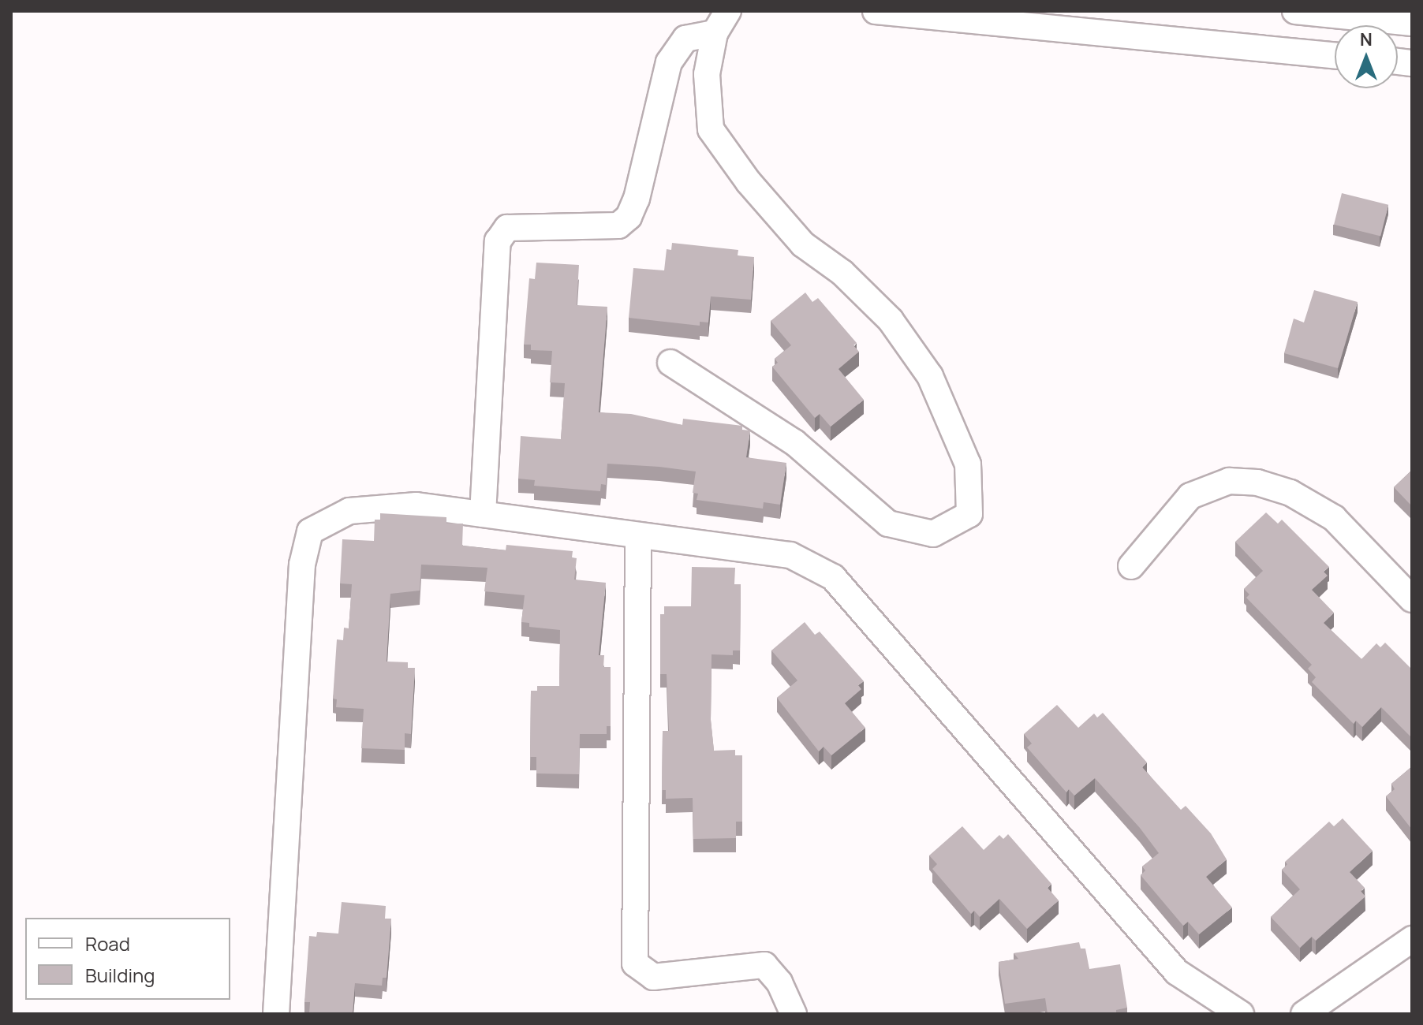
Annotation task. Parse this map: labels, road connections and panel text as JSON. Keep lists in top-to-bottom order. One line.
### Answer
{"legend":["Road","Building"],"north":"top"}
